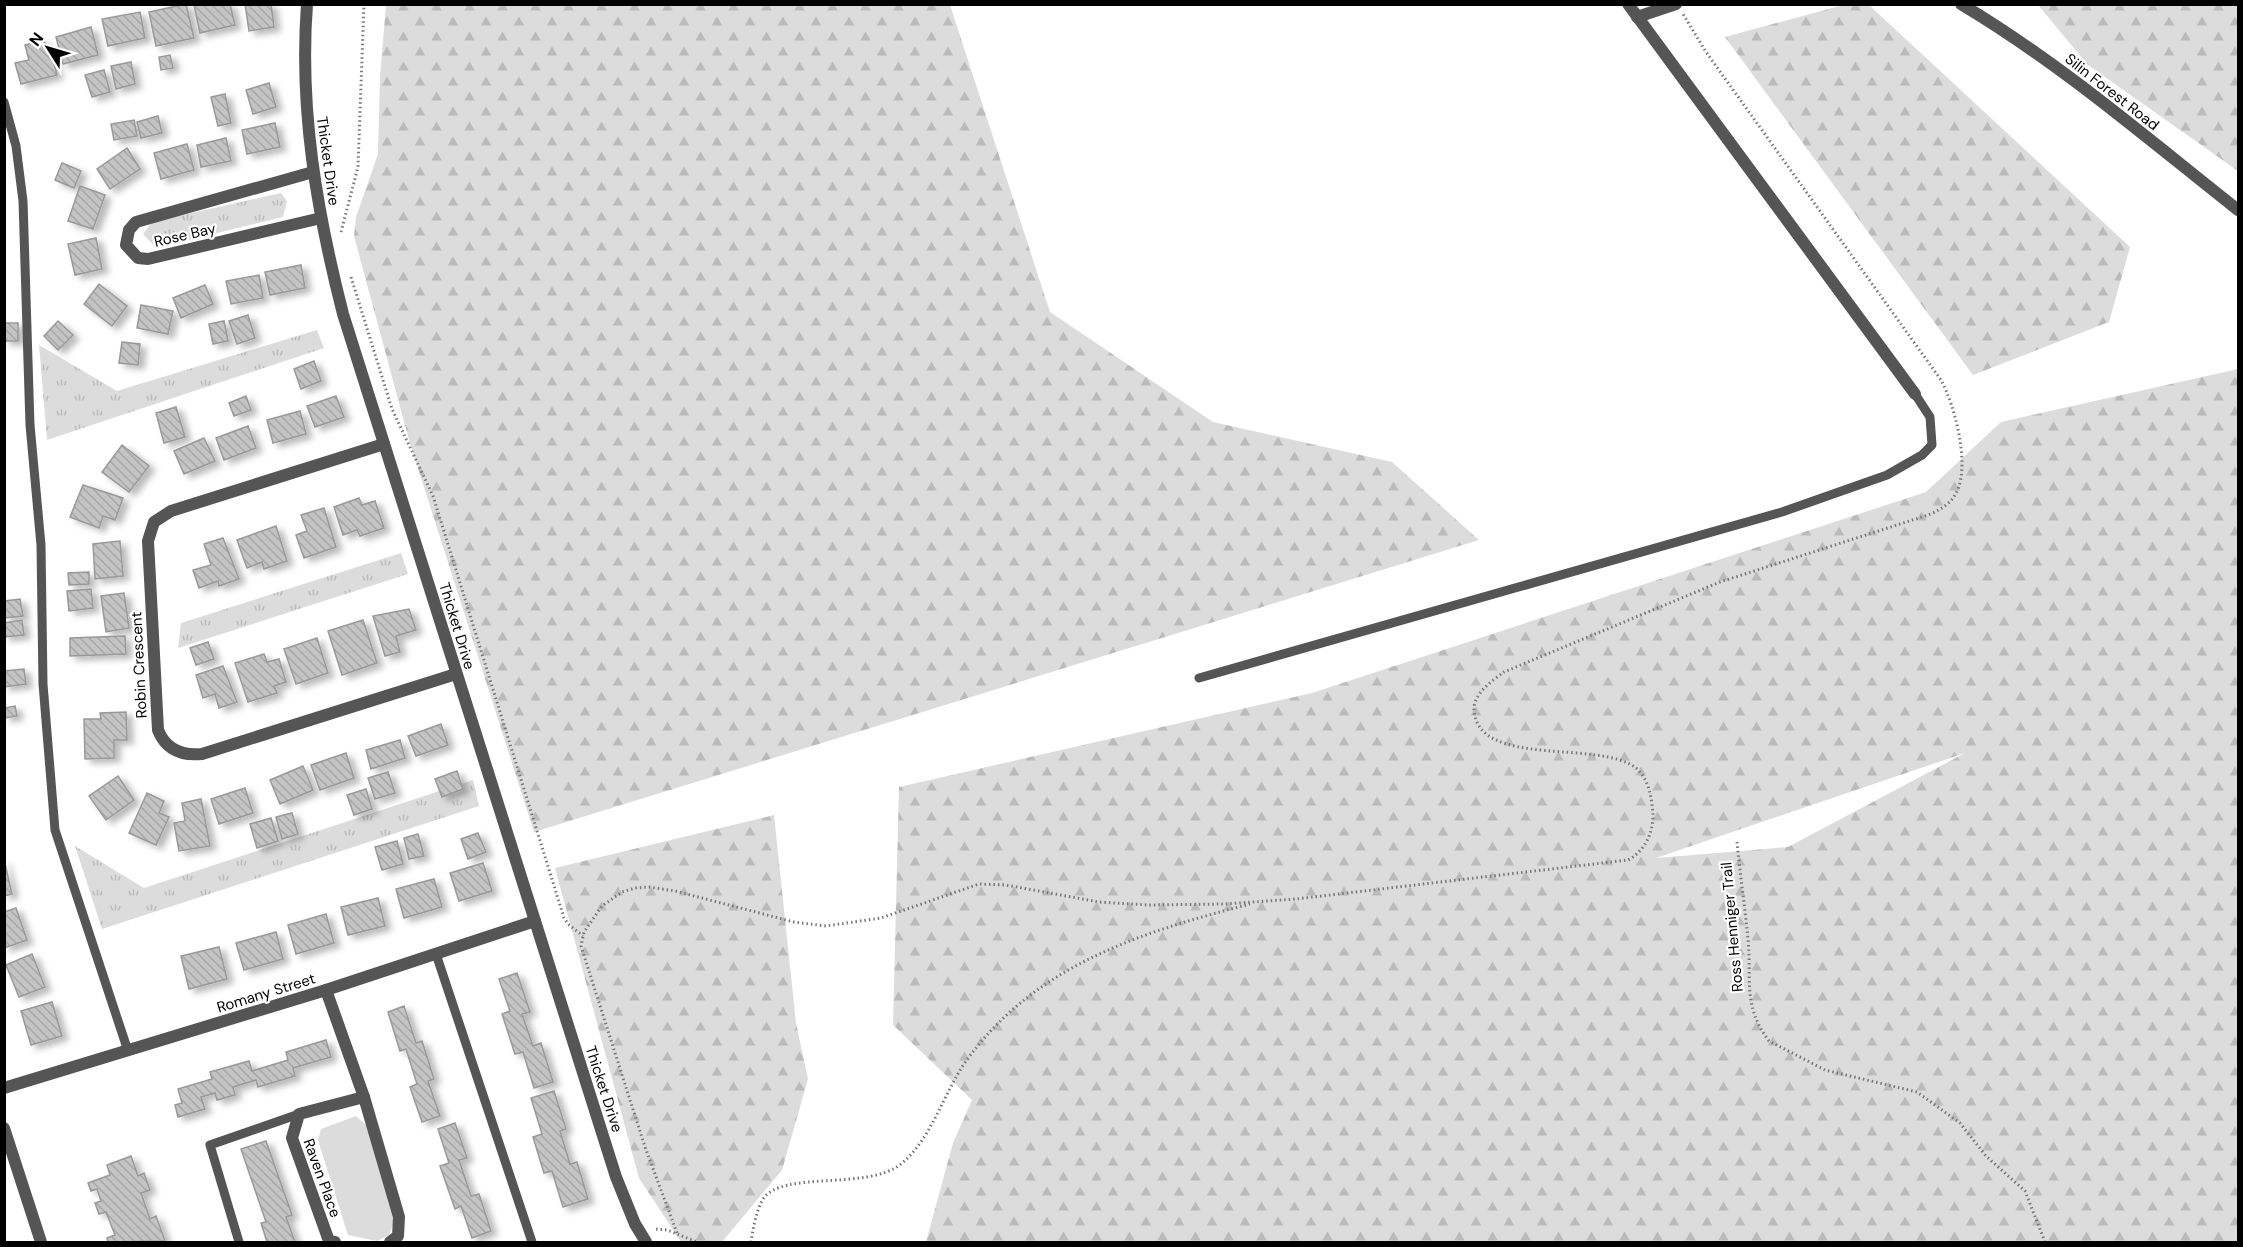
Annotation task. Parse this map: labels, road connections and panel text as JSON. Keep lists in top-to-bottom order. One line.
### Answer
{"streets":{"street":["Silin Forest Road","Thicket Drive","Rose Bay","Robin Crescent","Romany Street","Raven Place"],"path":["Ross Henniger Trail"]},"crossings":[["Thicket Drive","Rose Bay"],["Thicket Drive","Robin Crescent"],["Thicket Drive","Romany Street"]],"north":"top left"}
